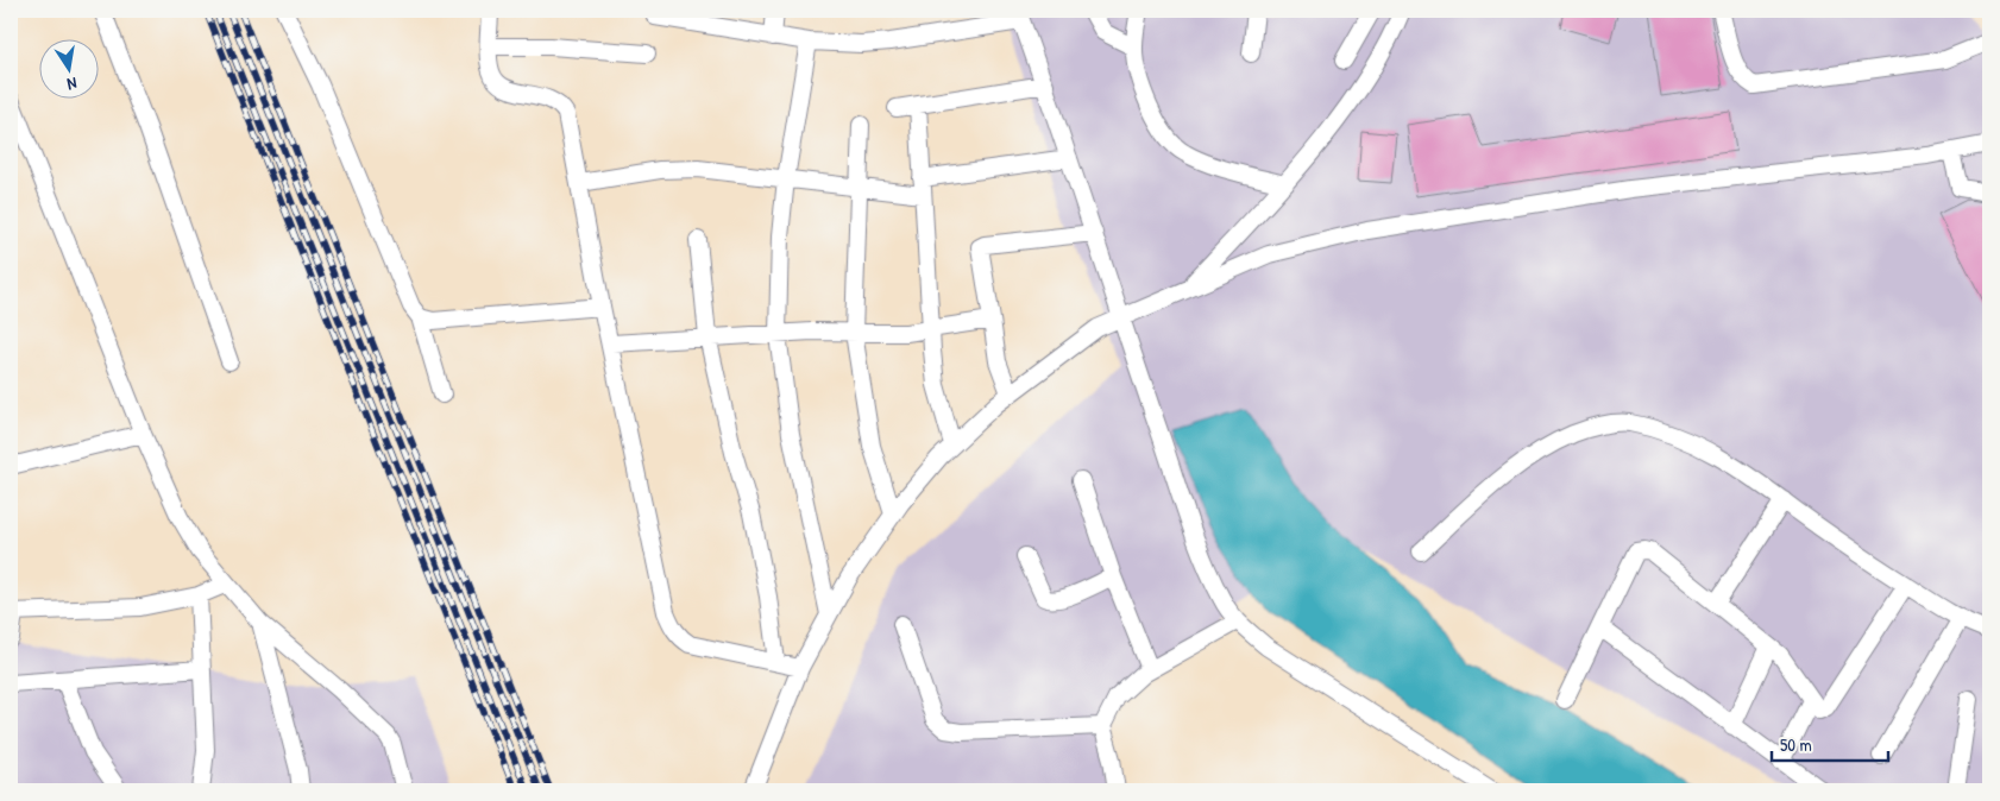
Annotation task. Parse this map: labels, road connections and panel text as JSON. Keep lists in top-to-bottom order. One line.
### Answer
{"scale_bar":"50 m","north":"bottom"}
